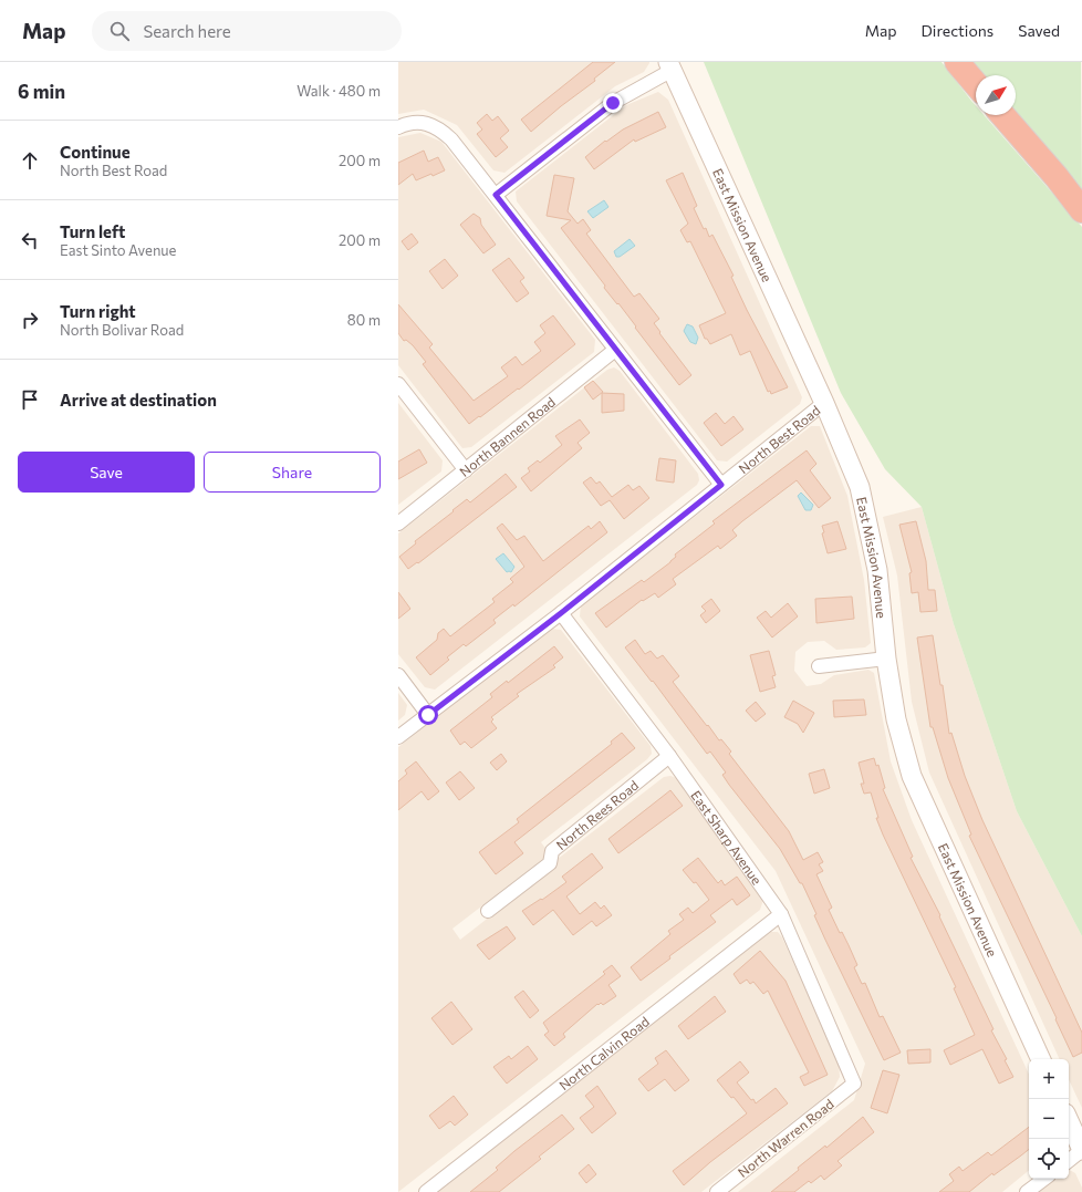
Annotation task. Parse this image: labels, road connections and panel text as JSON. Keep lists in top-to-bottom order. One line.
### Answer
{"streets":{"street":["East Mission Avenue","North Bannen Road","North Best Road","North Rees Road","East Sharp Avenue","North Calvin Road","North Warren Road"]},"crossings":[["East Mission Avenue","North Best Road"],["North Best Road","East Sharp Avenue"],["North Rees Road","East Sharp Avenue"],["East Sharp Avenue","North Calvin Road"],["East Sharp Avenue","North Warren Road"]],"north":"top right","page":{"header":"Map","search":"Search here","nav":["Map","Directions","Saved"],"heading":["6 min","Walk · 480 m"],"list":[["Continue","North Best Road","200 m"],["Turn left","East Sinto Avenue","200 m"],["Turn right","North Bolivar Road","80 m"],"Arrive at destination"],"buttons":["Save","Share"],"map_buttons":["+","−"]}}
